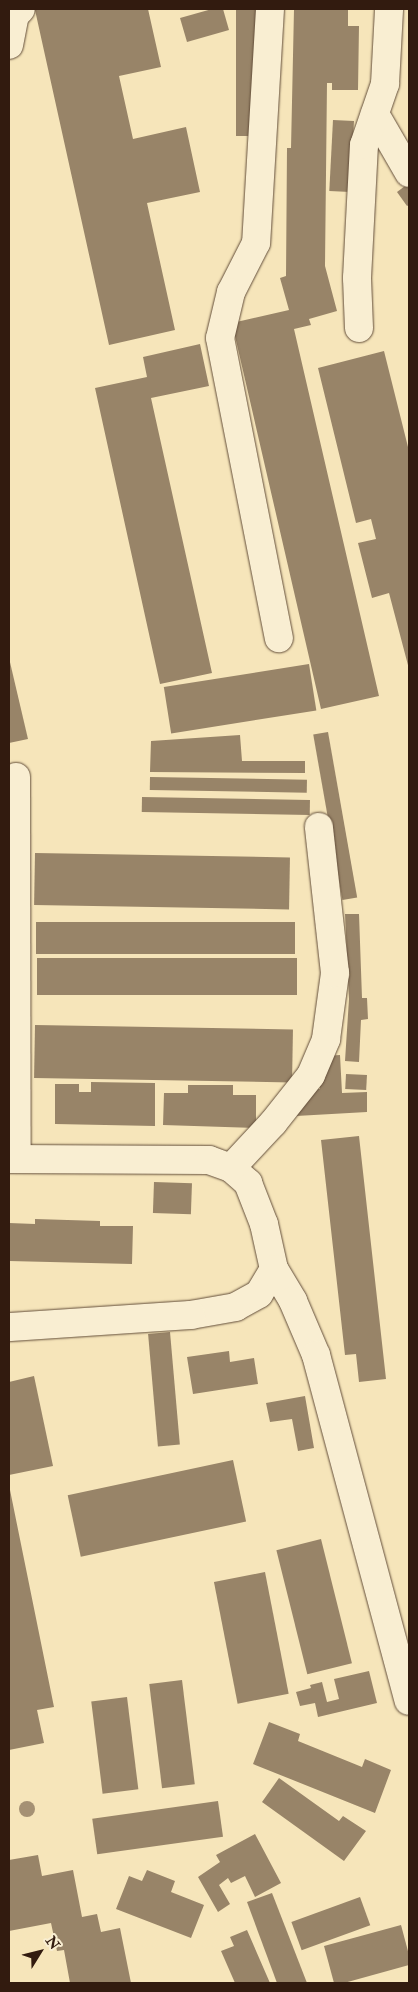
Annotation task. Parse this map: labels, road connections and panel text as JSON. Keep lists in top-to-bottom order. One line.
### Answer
{"north":"top right"}
